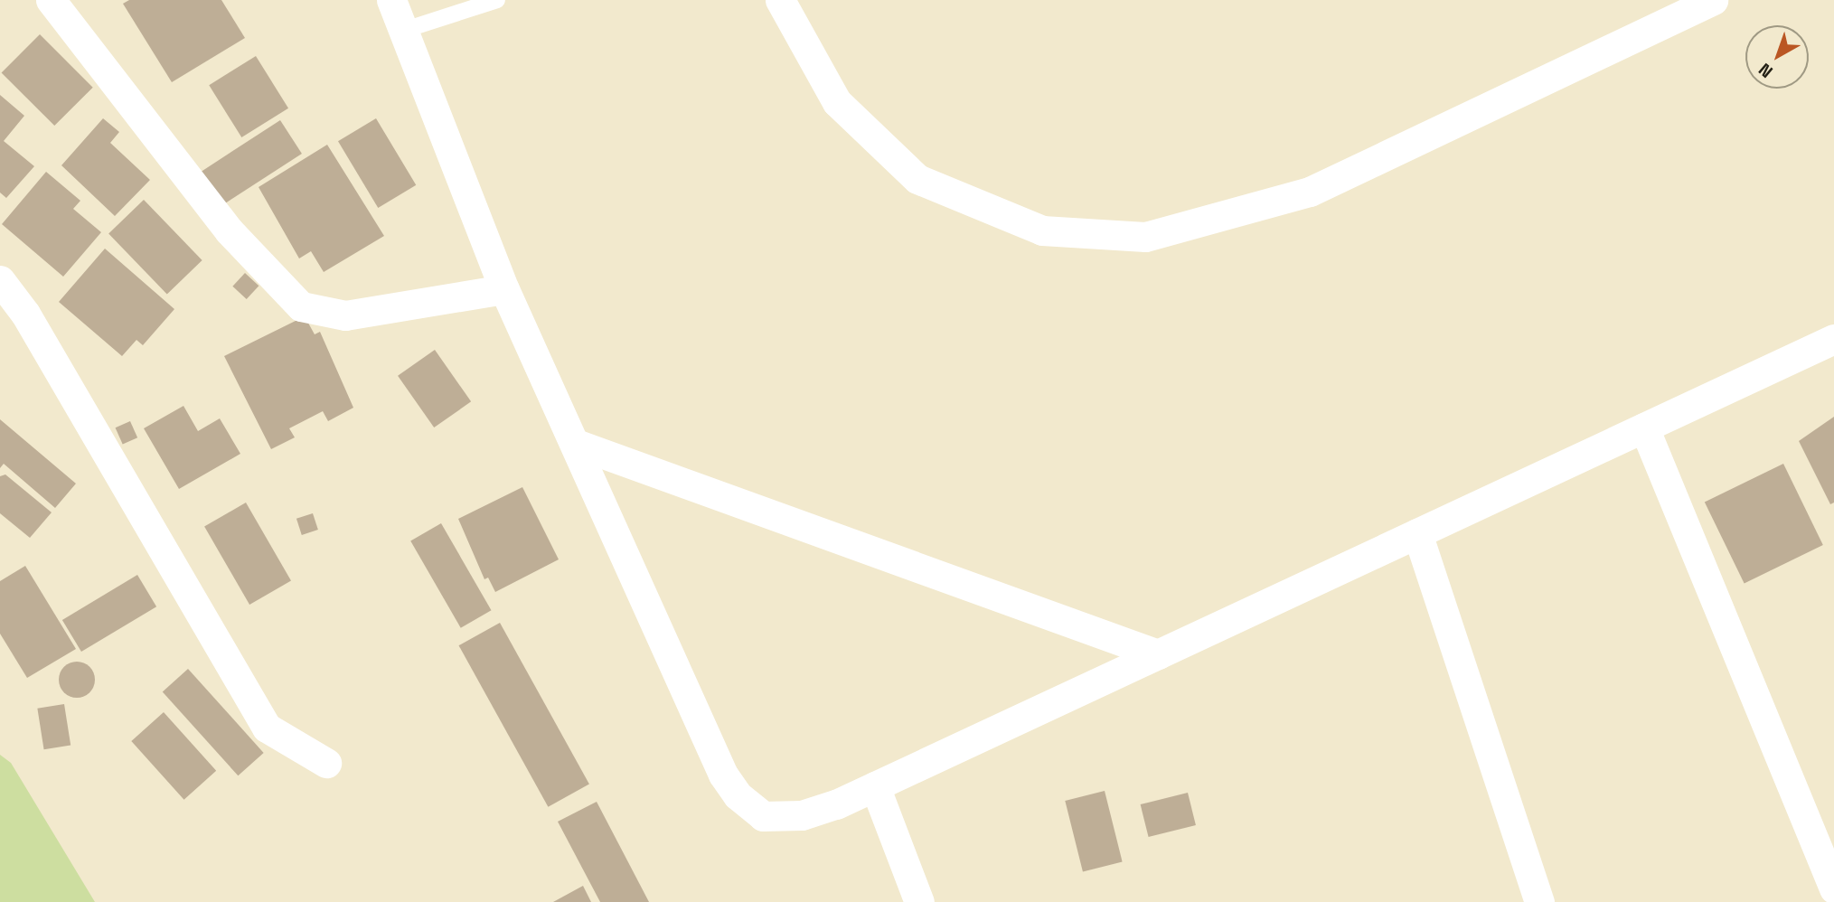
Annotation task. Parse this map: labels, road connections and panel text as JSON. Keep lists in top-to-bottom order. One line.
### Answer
{"north":"bottom left"}
